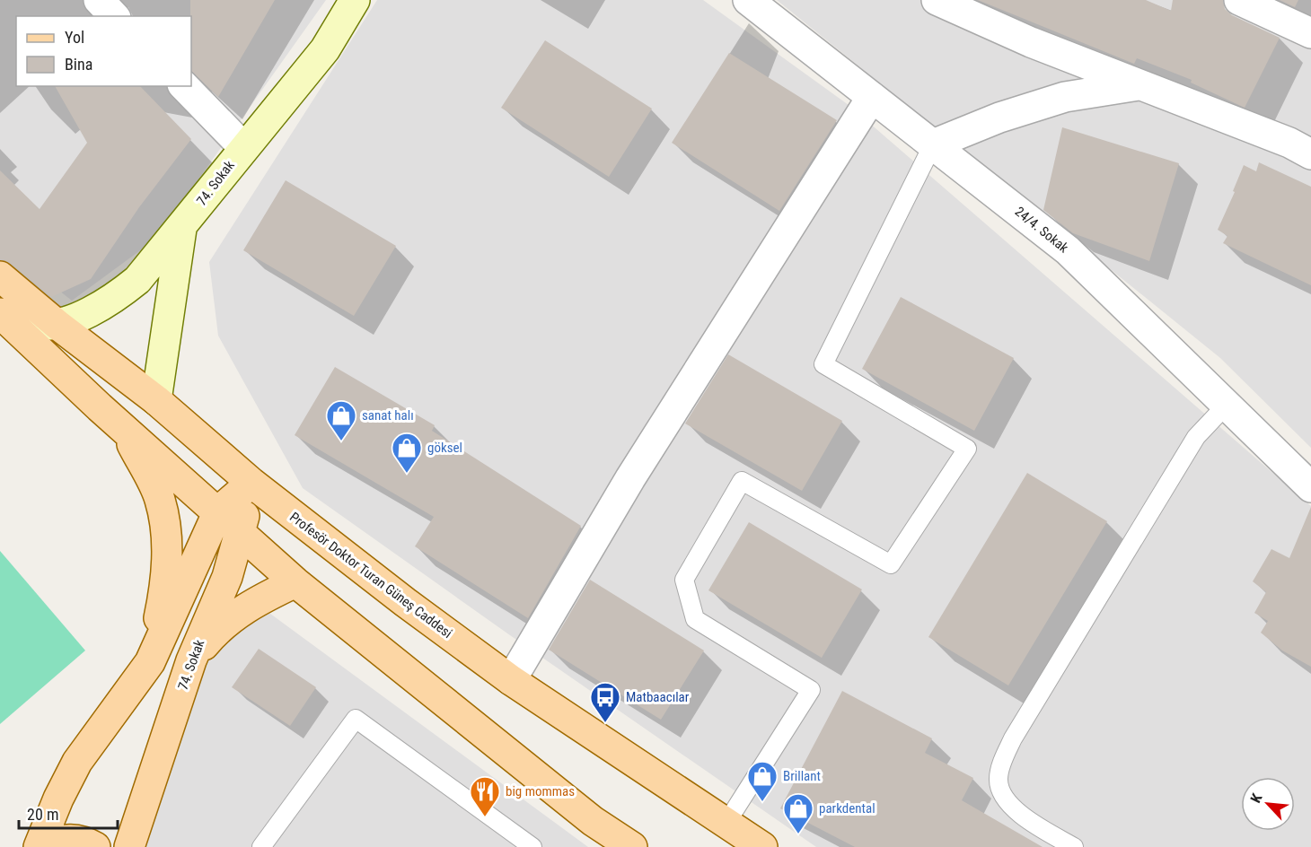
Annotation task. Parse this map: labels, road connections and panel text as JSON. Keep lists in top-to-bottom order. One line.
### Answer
{"streets":{"main road":["74. Sokak","Profesör Doktor Turan Güneş Caddesi"],"street":["24/4. Sokak"]},"crossings":[["74. Sokak","Profesör Doktor Turan Güneş Caddesi"]],"places":{"shop":["sanat halı","göksel","Brillant","parkdental"],"bus stop":["Matbaacılar"],"restaurant":["big mommas"]},"legend":["Yol","Bina"],"scale_bar":"20 m","north":"top left"}
